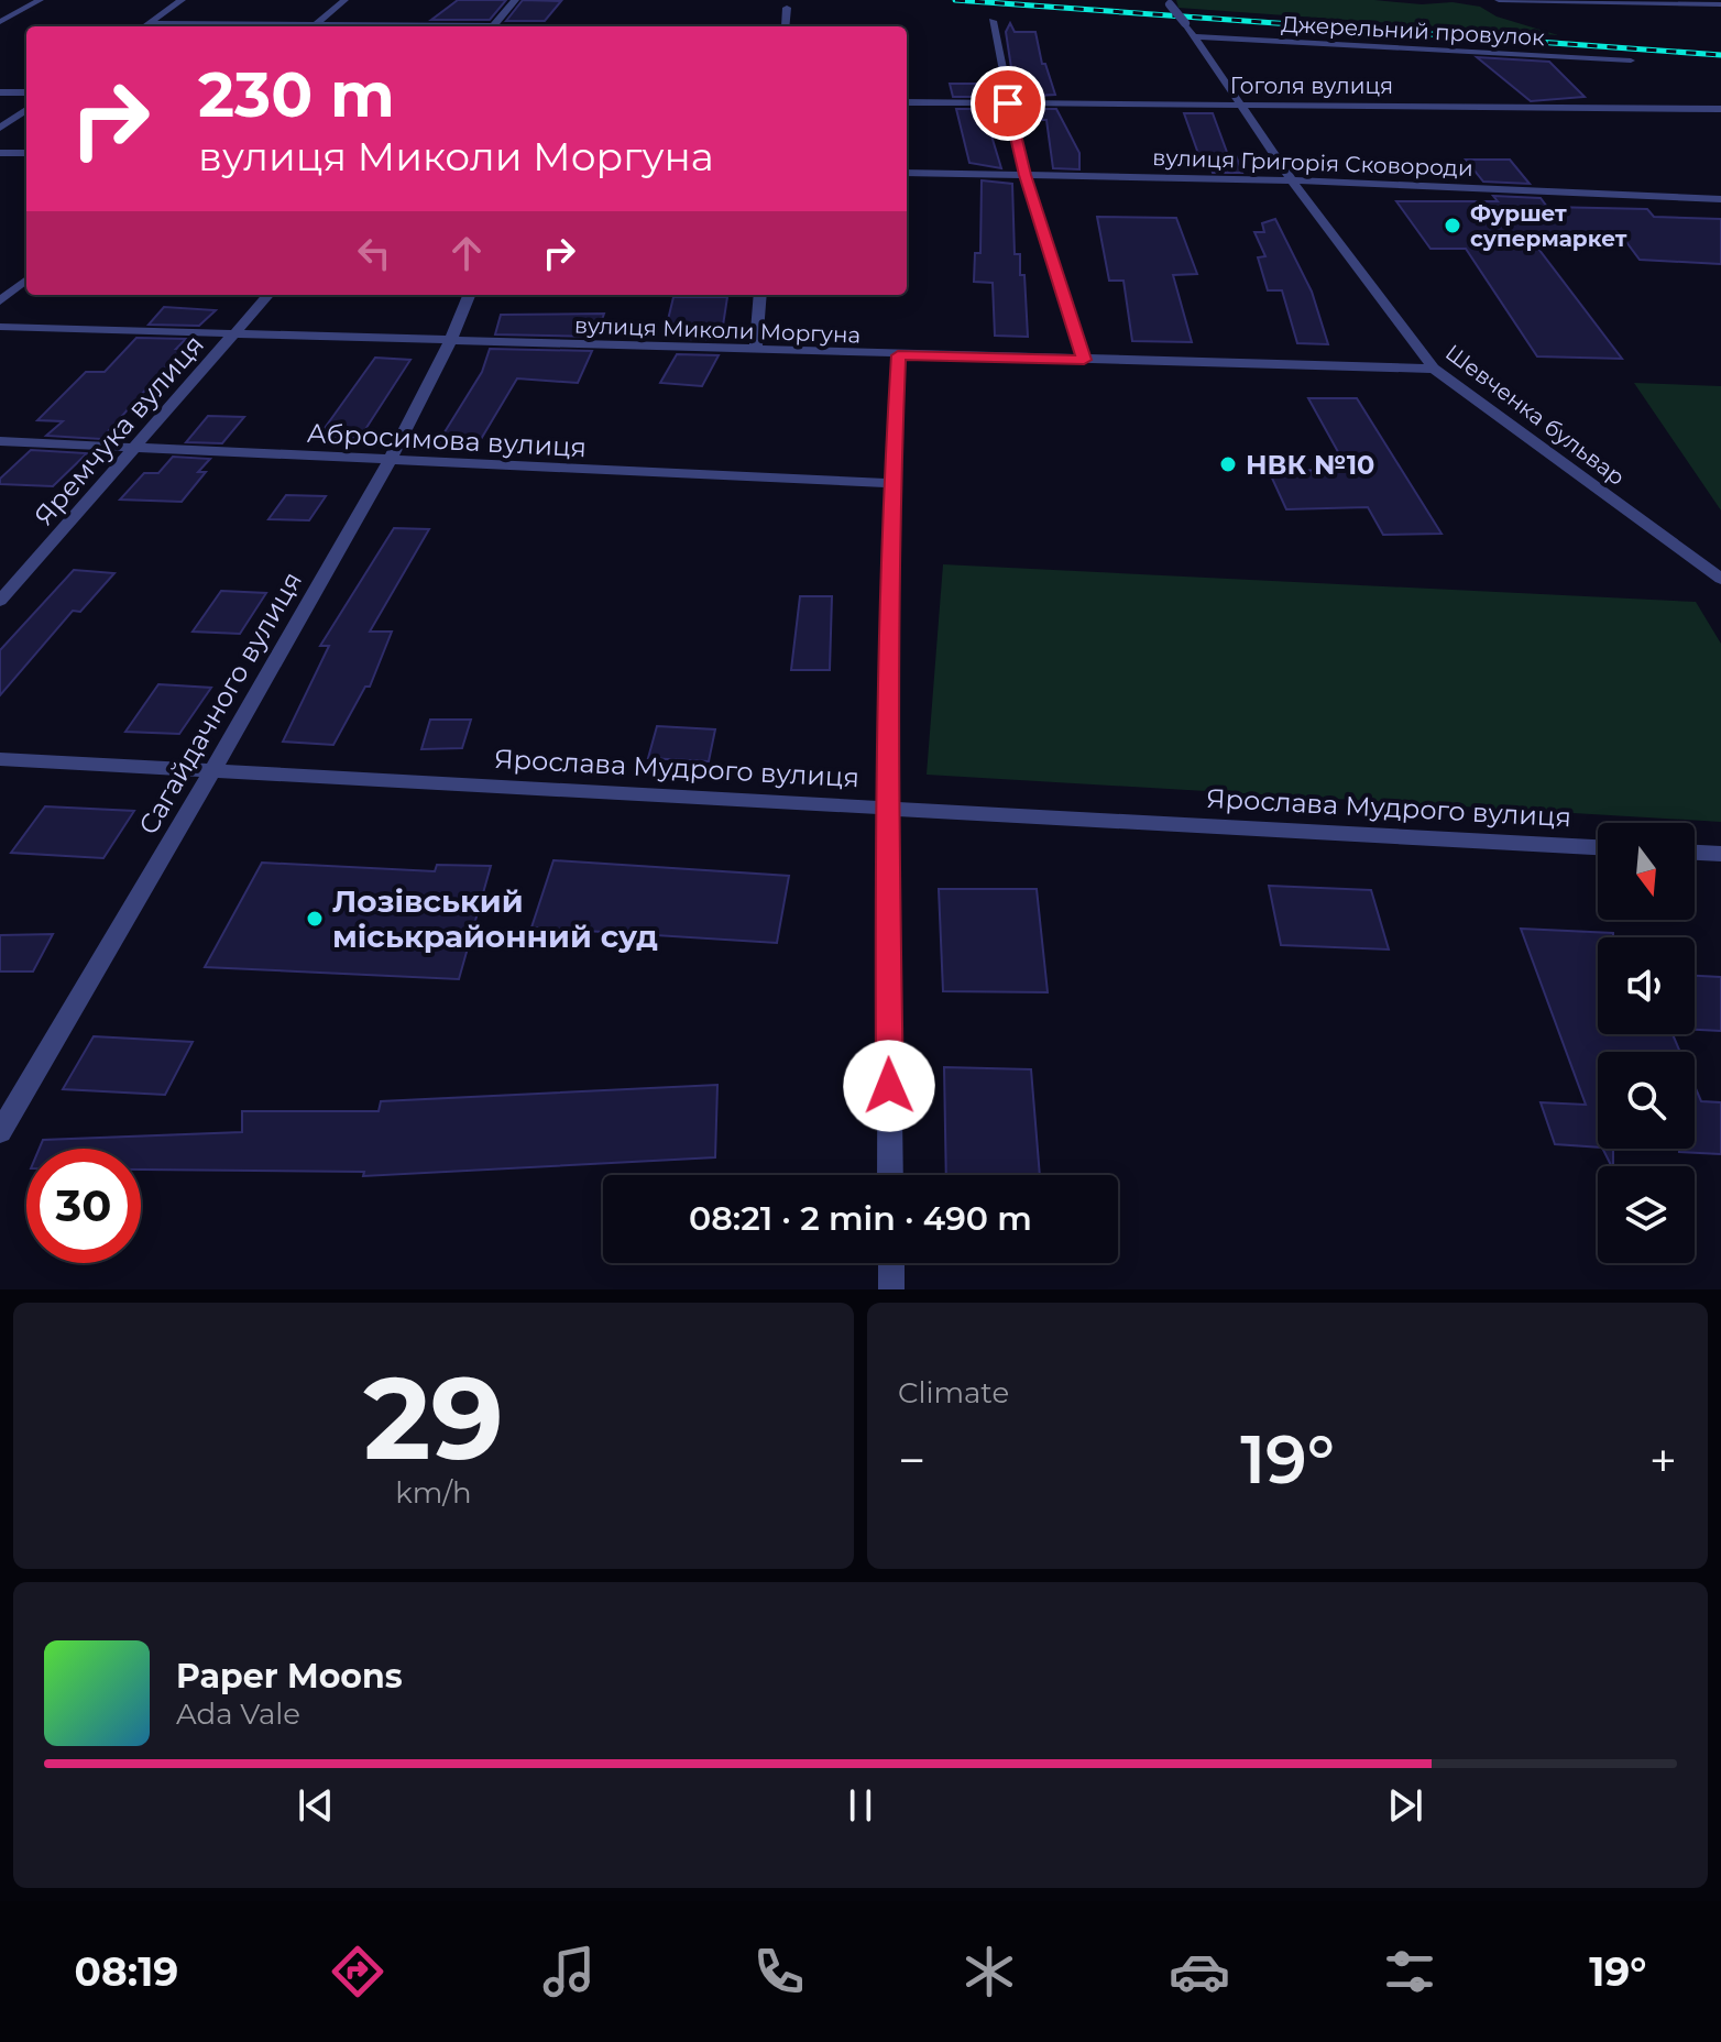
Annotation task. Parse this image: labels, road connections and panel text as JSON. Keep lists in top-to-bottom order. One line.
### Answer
{"streets":{"street":["Джерельний провулок","Гоголя вулиця","вулиця Григорія Сковороди","вулиця Миколи Моргуна","Шевченка бульвар","Яремчука вулиця","Абросимова вулиця","Сагайдачного вулиця","Ярослава Мудрого вулиця"]},"crossings":[["Джерельний провулок","Шевченка бульвар"],["Гоголя вулиця","Шевченка бульвар"],["вулиця Григорія Сковороди","Шевченка бульвар"],["вулиця Миколи Моргуна","Шевченка бульвар"],["вулиця Миколи Моргуна","Яремчука вулиця"],["вулиця Миколи Моргуна","Сагайдачного вулиця"],["Яремчука вулиця","Абросимова вулиця"],["Абросимова вулиця","Сагайдачного вулиця"],["Сагайдачного вулиця","Ярослава Мудрого вулиця"]],"places":["Фуршет супермаркет","НВК №10","Лозівський міськрайонний суд"],"north":"bottom","page":{"turn":["230 m","вулиця Миколи Моргуна"],"limit":"30","trip":"08:21 · 2 min · 490 m","tile":[["29","km/h"],"Climate"],"heat":["−","19°","+"],"song":["Paper Moons","Ada Vale"],"tabs":["08:19","19°"]}}
